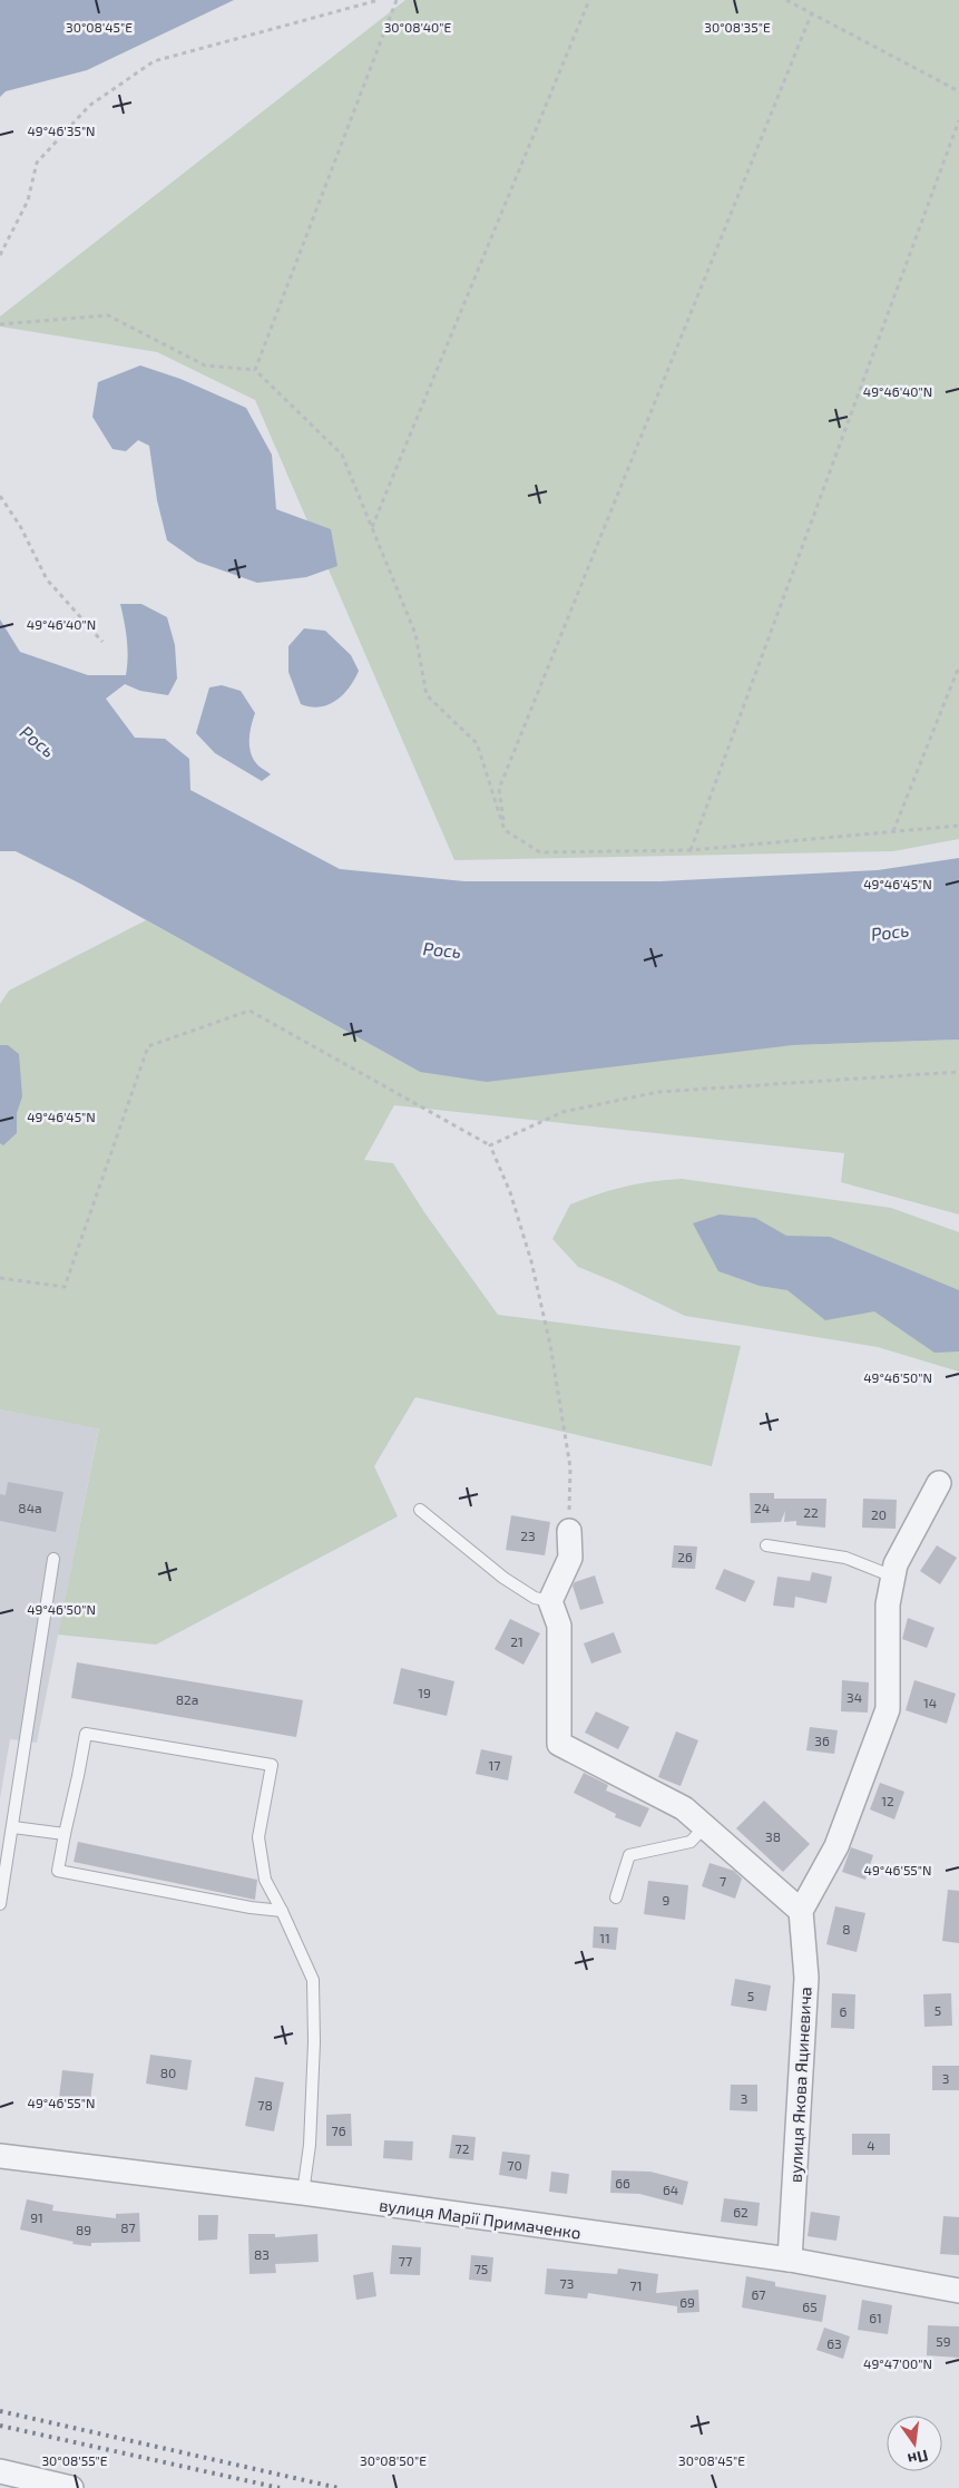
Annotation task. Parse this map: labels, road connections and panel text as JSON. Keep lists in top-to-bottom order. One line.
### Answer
{"streets":{"street":["вулиця Якова Яциневича","вулиця Марії Примаченко"]},"crossings":[["вулиця Якова Яциневича","вулиця Марії Примаченко"]],"water":["Рось"],"house_numbers":["84а","24","22","20","23","26","21","19","34","82а","14","36","17","12","38","7","9","8","11","5","5","6","80","3","3","78","76","4","72","70","66","64","62","91","87","89","83","77","75","73","71","67","69","65","61","59","63"],"north":"bottom","coordinates":["30°08'45\"E","30°08'40\"E","30°08'35\"E","49°46'35\"N","49°46'40\"N","49°46'45\"N","49°46'50\"N","49°46'55\"N","49°47'00\"N","30°08'55\"E","30°08'50\"E"]}
